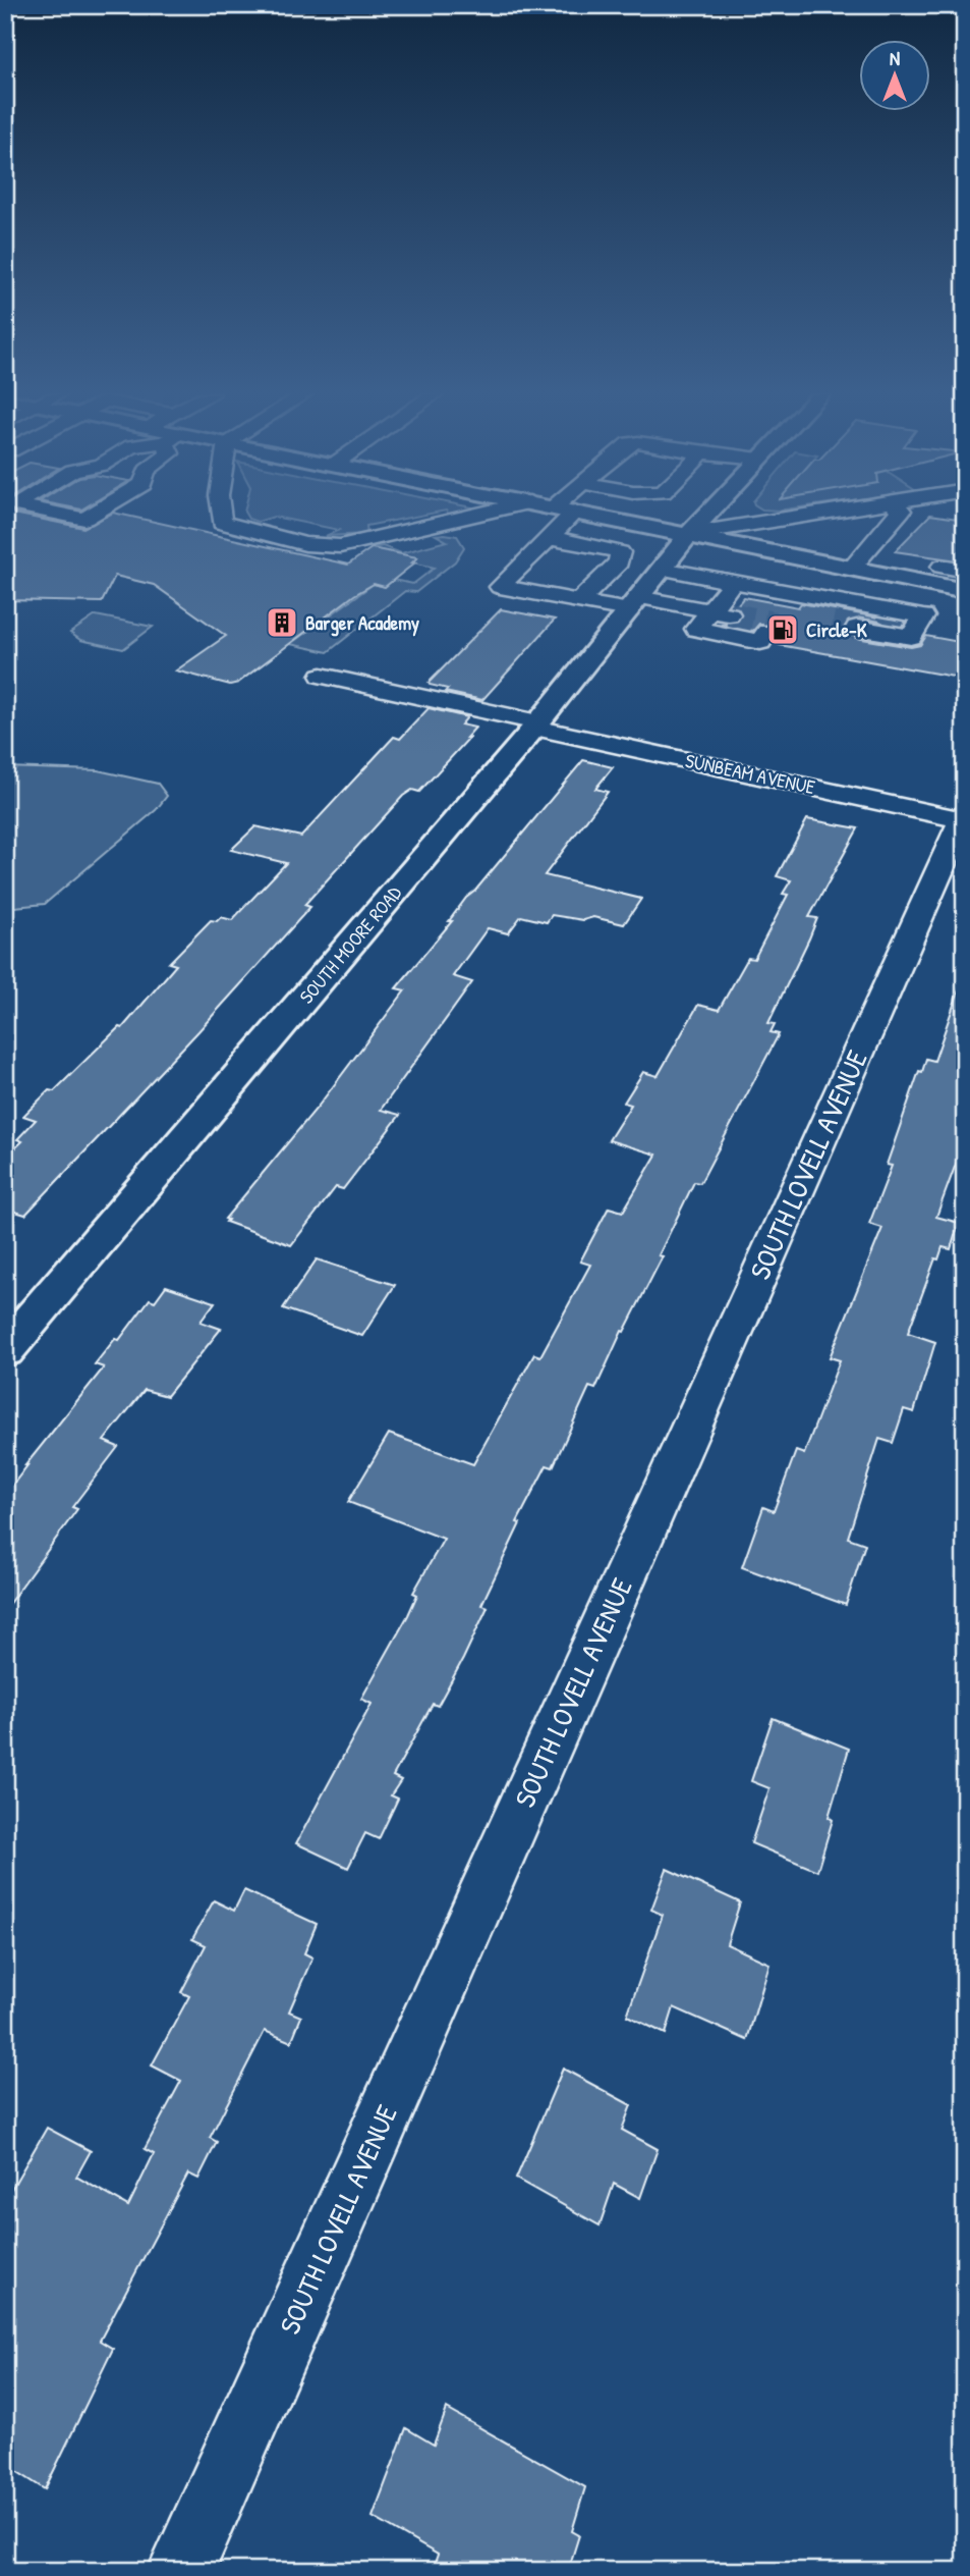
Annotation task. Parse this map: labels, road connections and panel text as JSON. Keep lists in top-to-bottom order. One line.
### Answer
{"streets":{"main road":["SOUTH MOORE ROAD"],"street":["SUNBEAM AVENUE","SOUTH LOVELL AVENUE"]},"crossings":[["SUNBEAM AVENUE","SOUTH MOORE ROAD"],["SUNBEAM AVENUE","SOUTH LOVELL AVENUE"]],"places":{"building":["Barger Academy"],"fuel station":["Circle-K"]},"north":"top"}
